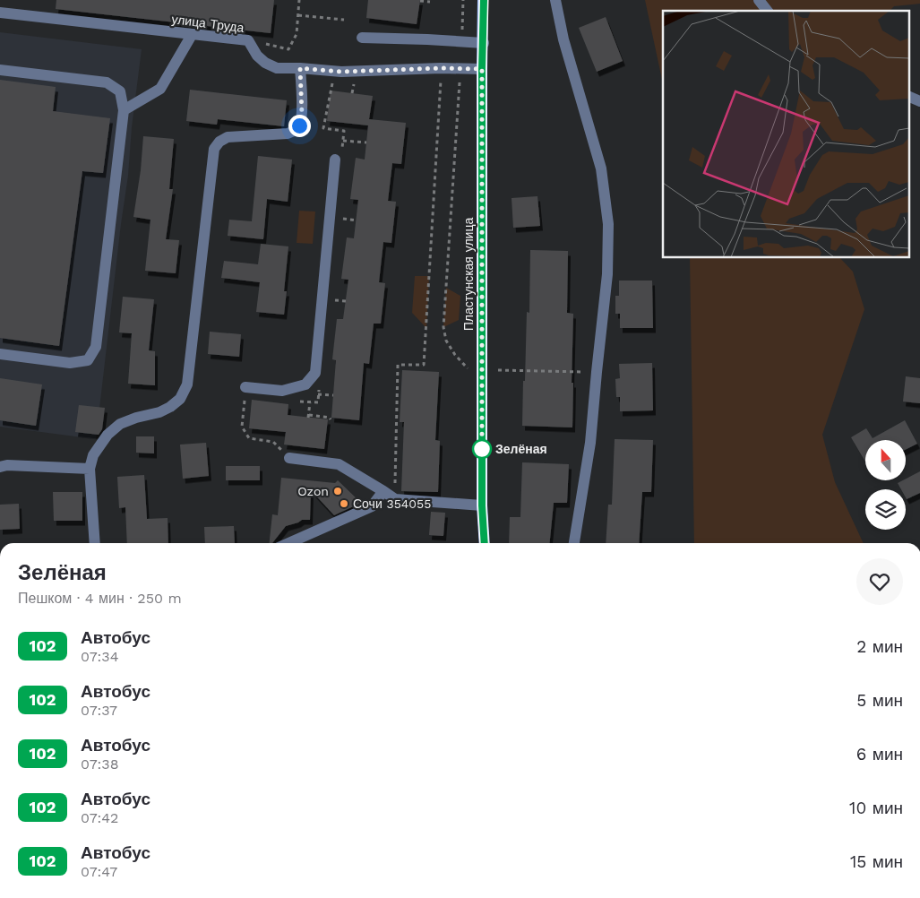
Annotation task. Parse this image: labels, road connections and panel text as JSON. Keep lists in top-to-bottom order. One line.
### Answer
{"streets":{"main road":["Пластунская улица"],"street":["улица Труда"]},"crossings":[["улица Труда","Пластунская улица"]],"places":["Зелёная","Ozon","Сочи 354055"],"lines":["bus line 102"],"north":"top","page":{"heading":["Зелёная","Пешком · 4 мин · 250 m"],"list":[{"mark":"102","name":"Автобус","note":"07:34","value":"2 мин"},{"mark":"102","name":"Автобус","note":"07:37","value":"5 мин"},{"mark":"102","name":"Автобус","note":"07:38","value":"6 мин"},{"mark":"102","name":"Автобус","note":"07:42","value":"10 мин"},{"mark":"102","name":"Автобус","note":"07:47","value":"15 мин"}]}}
